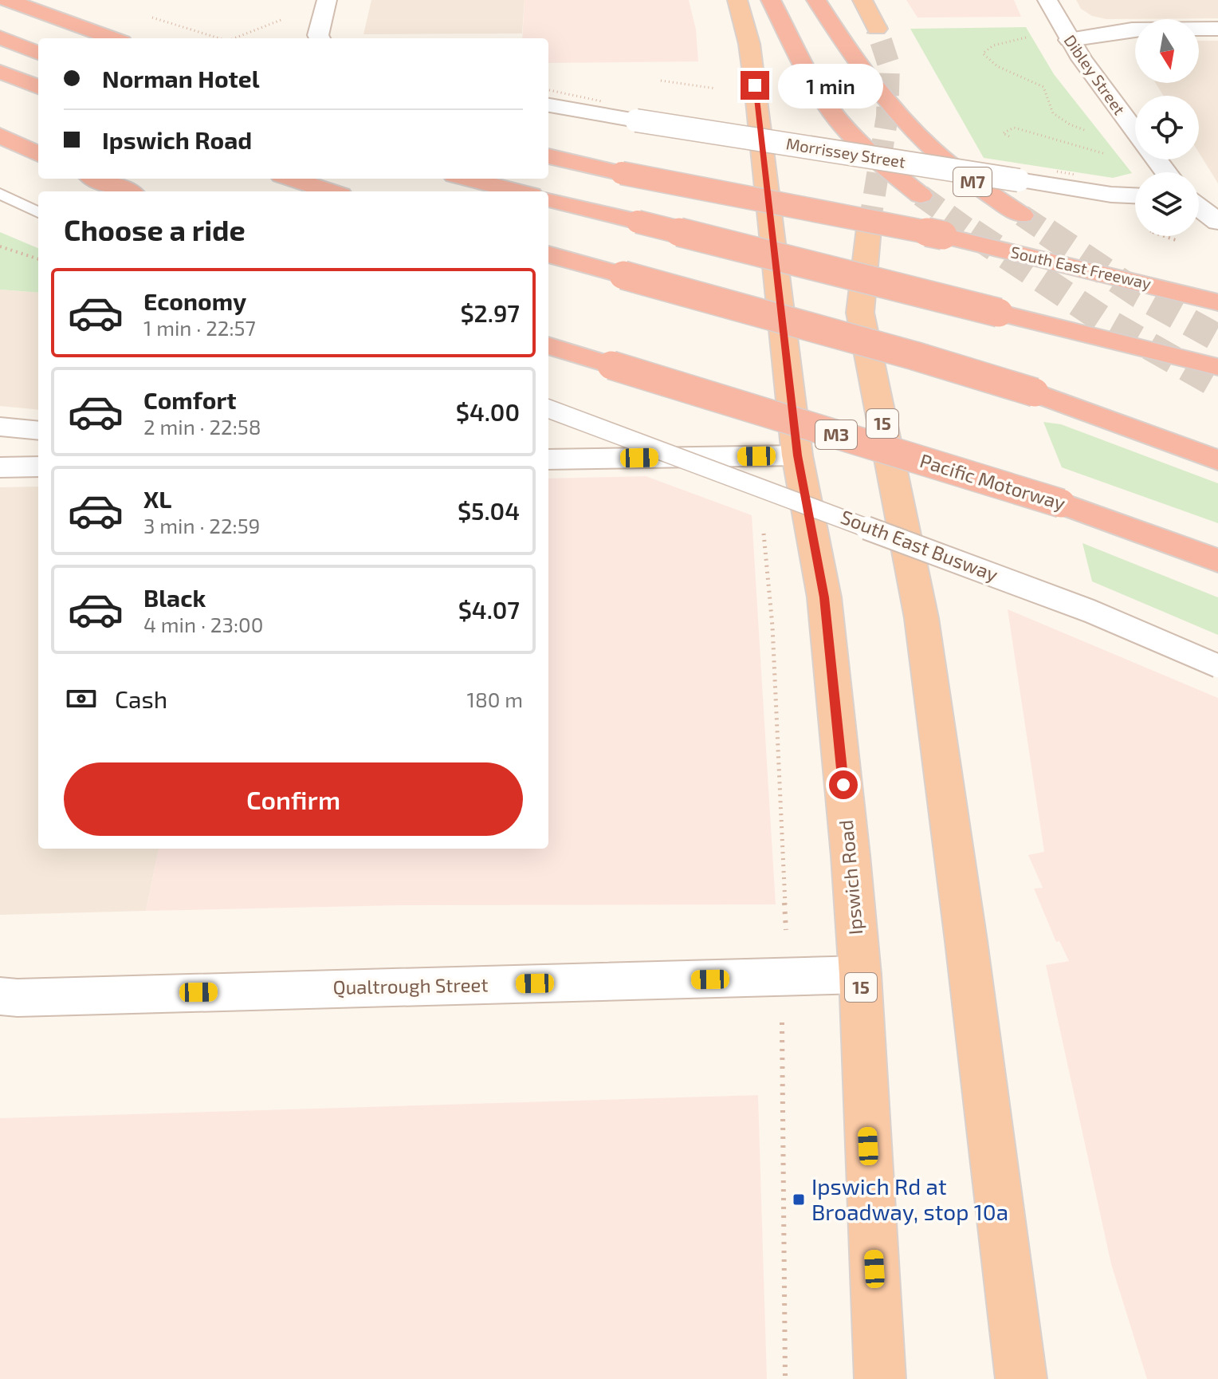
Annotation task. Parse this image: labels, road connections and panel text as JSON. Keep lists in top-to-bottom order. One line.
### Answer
{"streets":{"highway":["M7","South East Freeway","15","M3","Pacific Motorway","Ipswich Road"],"street":["Dibley Street","Morrissey Street","Qualtrough Street"],"lane":["South East Busway"]},"crossings":[["Ipswich Road","Qualtrough Street"]],"places":{"transit":["Ipswich Rd at Broadway, stop 10a"]},"north":"bottom","page":{"banner":["Norman Hotel","Ipswich Road"],"bubble":"1 min","heading":"Choose a ride","list":[{"name":"Economy","note":"1 min · 22:57","value":"$2.97"},{"name":"Comfort","note":"2 min · 22:58","value":"$4.00"},{"name":"XL","note":"3 min · 22:59","value":"$5.04"},{"name":"Black","note":"4 min · 23:00","value":"$4.07"}],"pay":["Cash","180 m"],"buttons":"Confirm"}}
